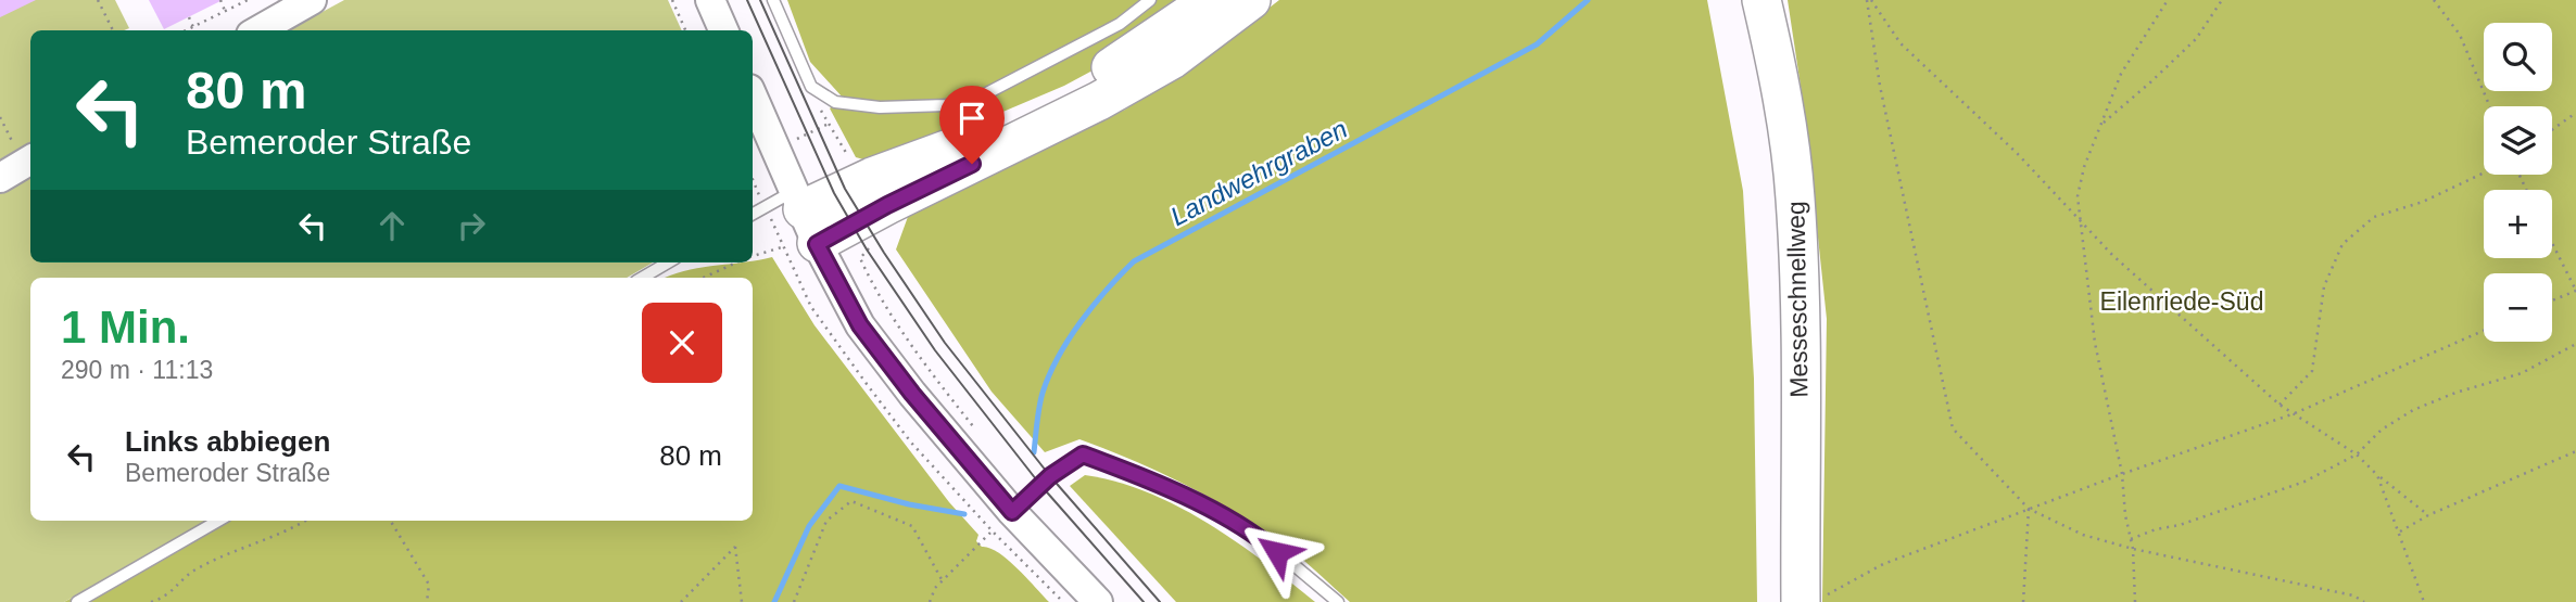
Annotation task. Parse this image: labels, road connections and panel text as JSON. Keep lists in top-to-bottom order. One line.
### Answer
{"streets":{"highway":["Messeschnellweg"]},"water":["Landwehrgraben"],"parks":["Eilenriede-Süd"],"page":{"map_buttons":["+","−"],"turn":["80 m","Bemeroder Straße"],"heading":["1 Min.","290 m · 11:13"],"list":[{"name":"Links abbiegen","note":"Bemeroder Straße","value":"80 m"}]}}
